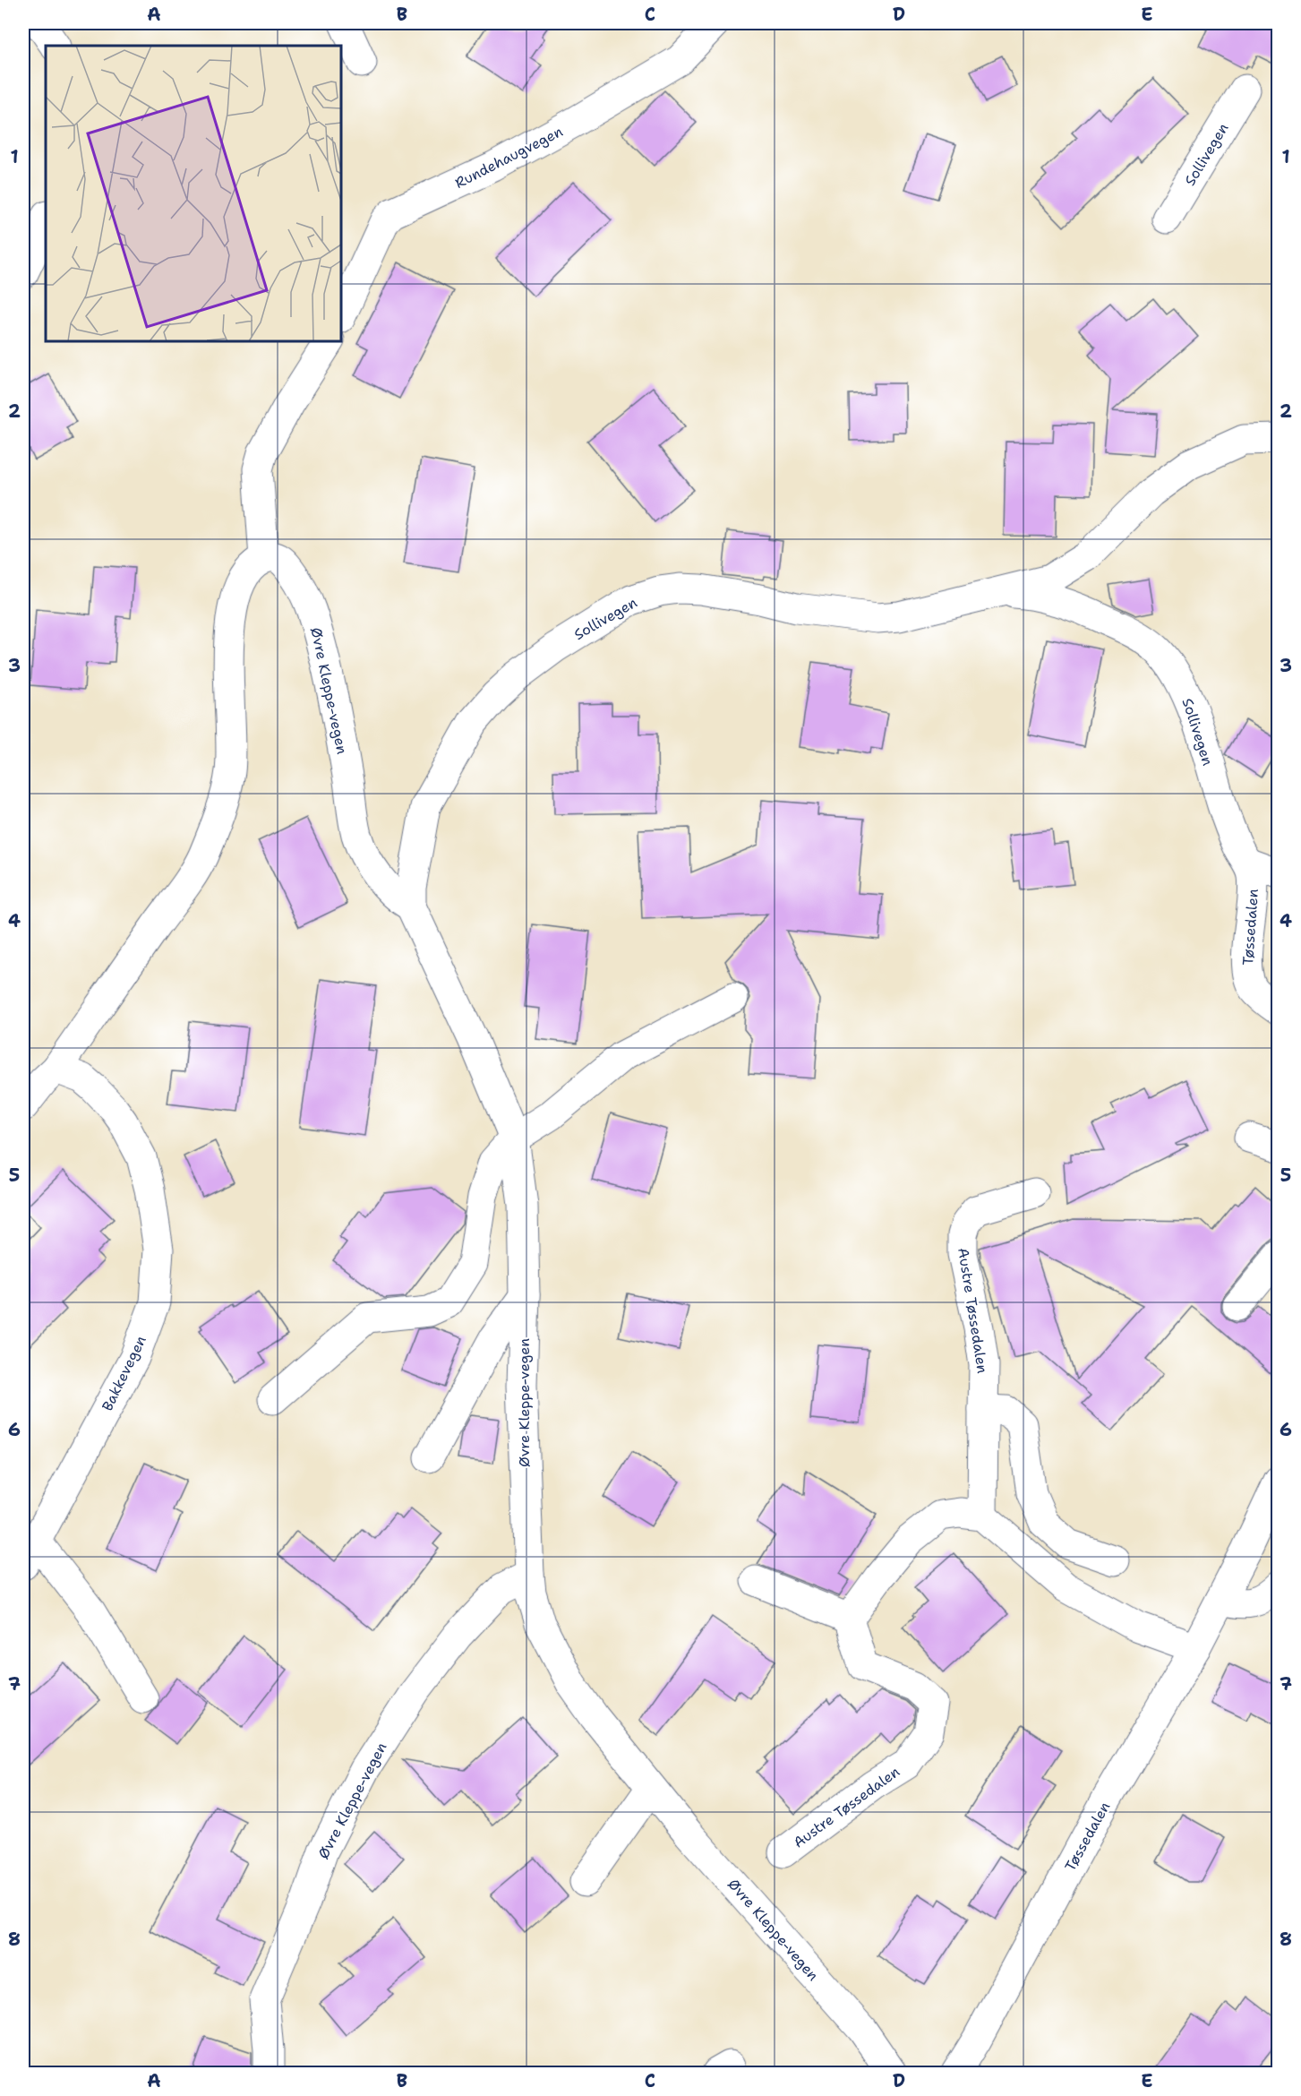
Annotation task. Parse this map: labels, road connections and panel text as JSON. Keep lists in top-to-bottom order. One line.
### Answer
{"streets":{"street":["Sollivegen","Rundehaugvegen","Øvre Kleppe-vegen","Tøssedalen","Austre Tøssedalen","Bakkevegen"]},"crossings":[["Sollivegen","Øvre Kleppe-vegen"],["Sollivegen","Tøssedalen"]],"grid":{"columns":["A","B","C","D","E"],"rows":["1","2","3","4","5","6","7","8"]}}
